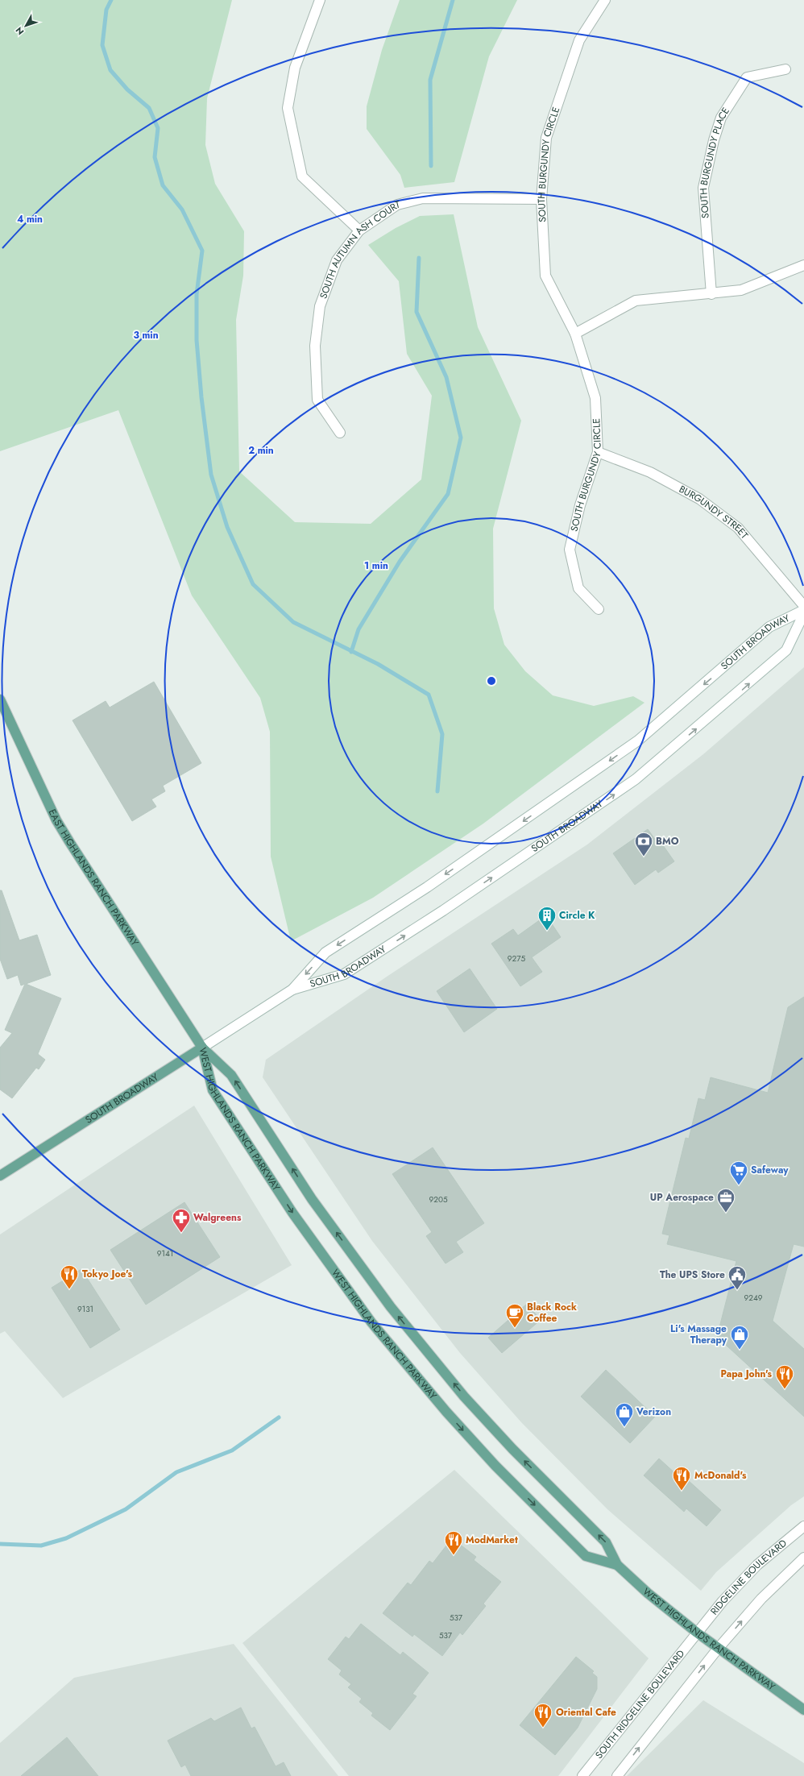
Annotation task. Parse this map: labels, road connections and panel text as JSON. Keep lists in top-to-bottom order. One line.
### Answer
{"streets":{"main road":["SOUTH BROADWAY","EAST HIGHLANDS RANCH PARKWAY","WEST HIGHLANDS RANCH PARKWAY"],"street":["SOUTH BURGUNDY PLACE","SOUTH BURGUNDY CIRCLE","SOUTH AUTUMN ASH COURT","BURGUNDY STREET","RIDGELINE BOULEVARD","SOUTH RIDGELINE BOULEVARD"]},"crossings":[["SOUTH BURGUNDY CIRCLE","SOUTH AUTUMN ASH COURT"],["SOUTH BURGUNDY CIRCLE","BURGUNDY STREET"],["SOUTH BROADWAY","EAST HIGHLANDS RANCH PARKWAY"],["SOUTH BROADWAY","WEST HIGHLANDS RANCH PARKWAY"],["EAST HIGHLANDS RANCH PARKWAY","WEST HIGHLANDS RANCH PARKWAY"],["WEST HIGHLANDS RANCH PARKWAY","RIDGELINE BOULEVARD"],["WEST HIGHLANDS RANCH PARKWAY","SOUTH RIDGELINE BOULEVARD"],["RIDGELINE BOULEVARD","SOUTH RIDGELINE BOULEVARD"]],"places":{"bank":["BMO"],"building":["Circle K"],"supermarket":["Safeway"],"office":["UP Aerospace"],"pharmacy":["Walgreens"],"restaurant":["Tokyo Joe's","Papa John's","McDonald's","ModMarket","Oriental Cafe"],"public building":["The UPS Store"],"cafe":["Black Rock Coffee"],"shop":["Li's Massage Therapy","Verizon"]},"house_numbers":["9275","9205","9141","9249","9131","537","537"],"north":"bottom left","rings":["4 min","3 min","2 min","1 min"]}
